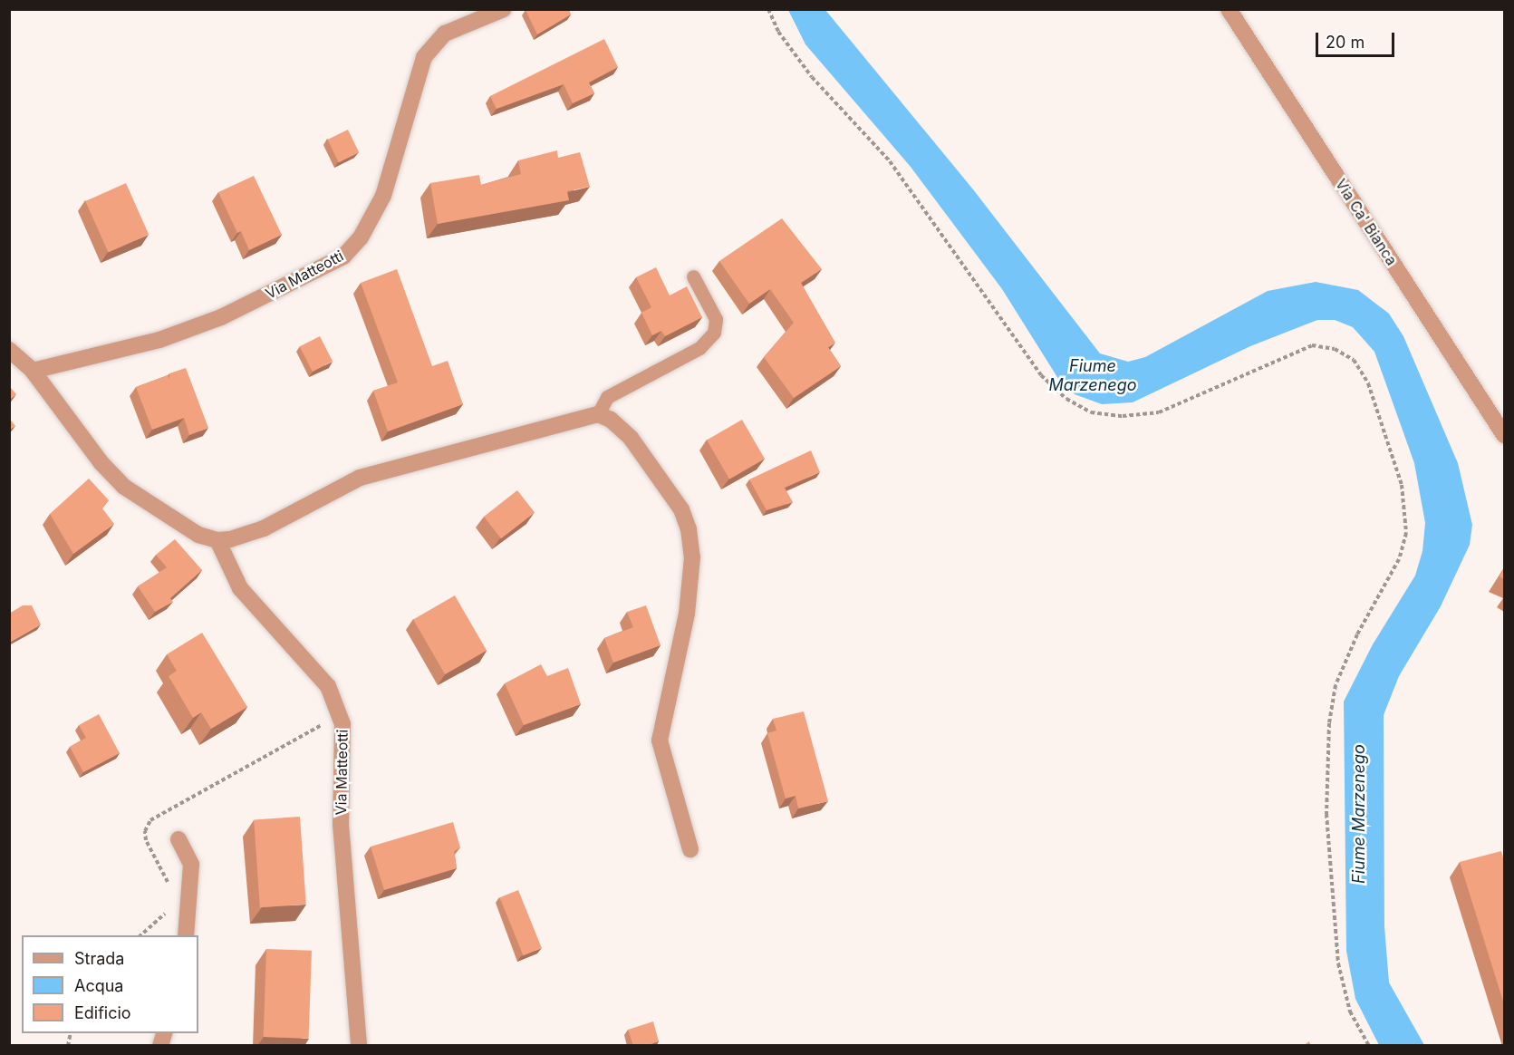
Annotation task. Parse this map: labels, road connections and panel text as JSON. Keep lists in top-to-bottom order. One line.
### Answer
{"streets":{"street":["Via Ca' Bianca","Via Matteotti"]},"water":["Fiume Marzenego"],"legend":["Strada","Acqua","Edificio"],"scale_bar":"20 m"}
